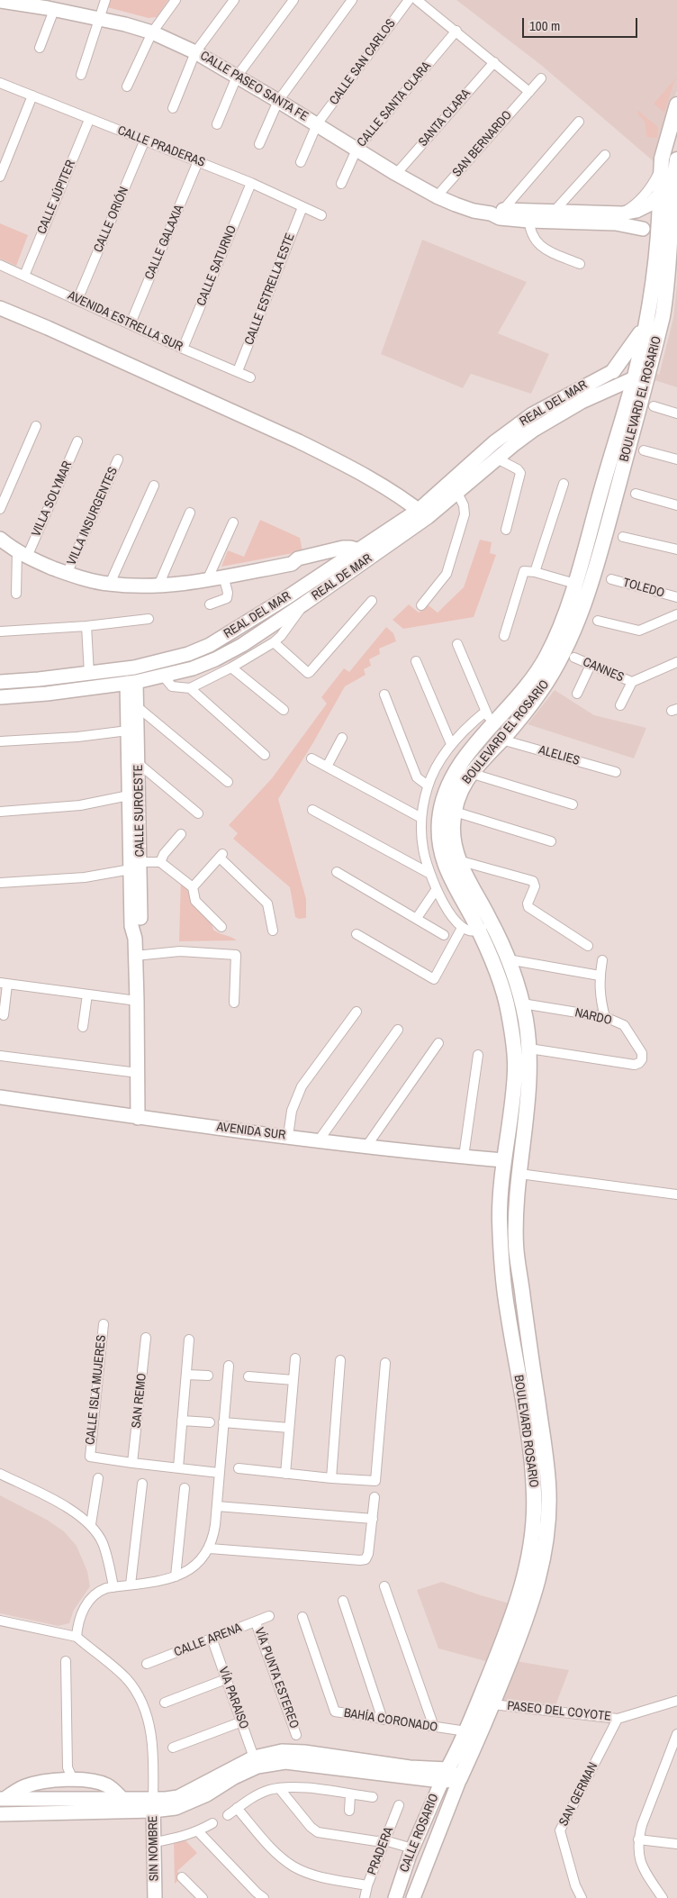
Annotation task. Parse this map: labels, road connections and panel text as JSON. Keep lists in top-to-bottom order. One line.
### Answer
{"streets":{"main road":["BOULEVARD EL ROSARIO","BOULEVARD ROSARIO"],"street":["CALLE SAN CARLOS","CALLE PASEO SANTA FE","CALLE SANTA CLARA","SANTA CLARA","SAN BERNARDO","CALLE PRADERAS","CALLE JÚPITER","CALLE ORIÓN","CALLE GALAXIA","CALLE SATURNO","CALLE ESTRELLA ESTE","AVENIDA ESTRELLA SUR","REAL DEL MAR","VILLA SOLYMAR","VILLA INSURGENTES","REAL DE MAR","TOLEDO","CANNES","ALELIES","CALLE SUROESTE","NARDO","AVENIDA SUR","CALLE ISLA MUJERES","SAN REMO","CALLE ARENA","VÍA PUNTA ESTEREO","VÍA PARAISO","PASEO DEL COYOTE","BAHÍA CORONADO","SAN GERMAN","CALLE ROSARIO","SIN NOMBRE","PRADERA"]},"crossings":[["CALLE SAN CARLOS","CALLE PASEO SANTA FE"],["CALLE PASEO SANTA FE","CALLE SANTA CLARA"],["CALLE PASEO SANTA FE","SANTA CLARA"],["CALLE PASEO SANTA FE","SAN BERNARDO"],["CALLE PASEO SANTA FE","BOULEVARD EL ROSARIO"],["CALLE PRADERAS","CALLE JÚPITER"],["CALLE PRADERAS","CALLE ORIÓN"],["CALLE PRADERAS","CALLE GALAXIA"],["CALLE PRADERAS","CALLE SATURNO"],["CALLE PRADERAS","CALLE ESTRELLA ESTE"],["CALLE JÚPITER","AVENIDA ESTRELLA SUR"],["CALLE ORIÓN","AVENIDA ESTRELLA SUR"],["CALLE GALAXIA","AVENIDA ESTRELLA SUR"],["CALLE SATURNO","AVENIDA ESTRELLA SUR"],["CALLE ESTRELLA ESTE","AVENIDA ESTRELLA SUR"],["BOULEVARD EL ROSARIO","REAL DE MAR"],["BOULEVARD EL ROSARIO","ALELIES"],["BOULEVARD EL ROSARIO","NARDO"],["BOULEVARD EL ROSARIO","AVENIDA SUR"],["BOULEVARD EL ROSARIO","BOULEVARD ROSARIO"],["REAL DEL MAR","REAL DE MAR"],["REAL DE MAR","CALLE SUROESTE"],["CALLE SUROESTE","AVENIDA SUR"],["AVENIDA SUR","BOULEVARD ROSARIO"],["CALLE ISLA MUJERES","SAN REMO"],["BOULEVARD ROSARIO","PASEO DEL COYOTE"],["BOULEVARD ROSARIO","BAHÍA CORONADO"],["BOULEVARD ROSARIO","CALLE ROSARIO"],["CALLE ARENA","VÍA PUNTA ESTEREO"],["CALLE ARENA","VÍA PARAISO"],["PASEO DEL COYOTE","SAN GERMAN"]],"scale_bar":"100 m"}
